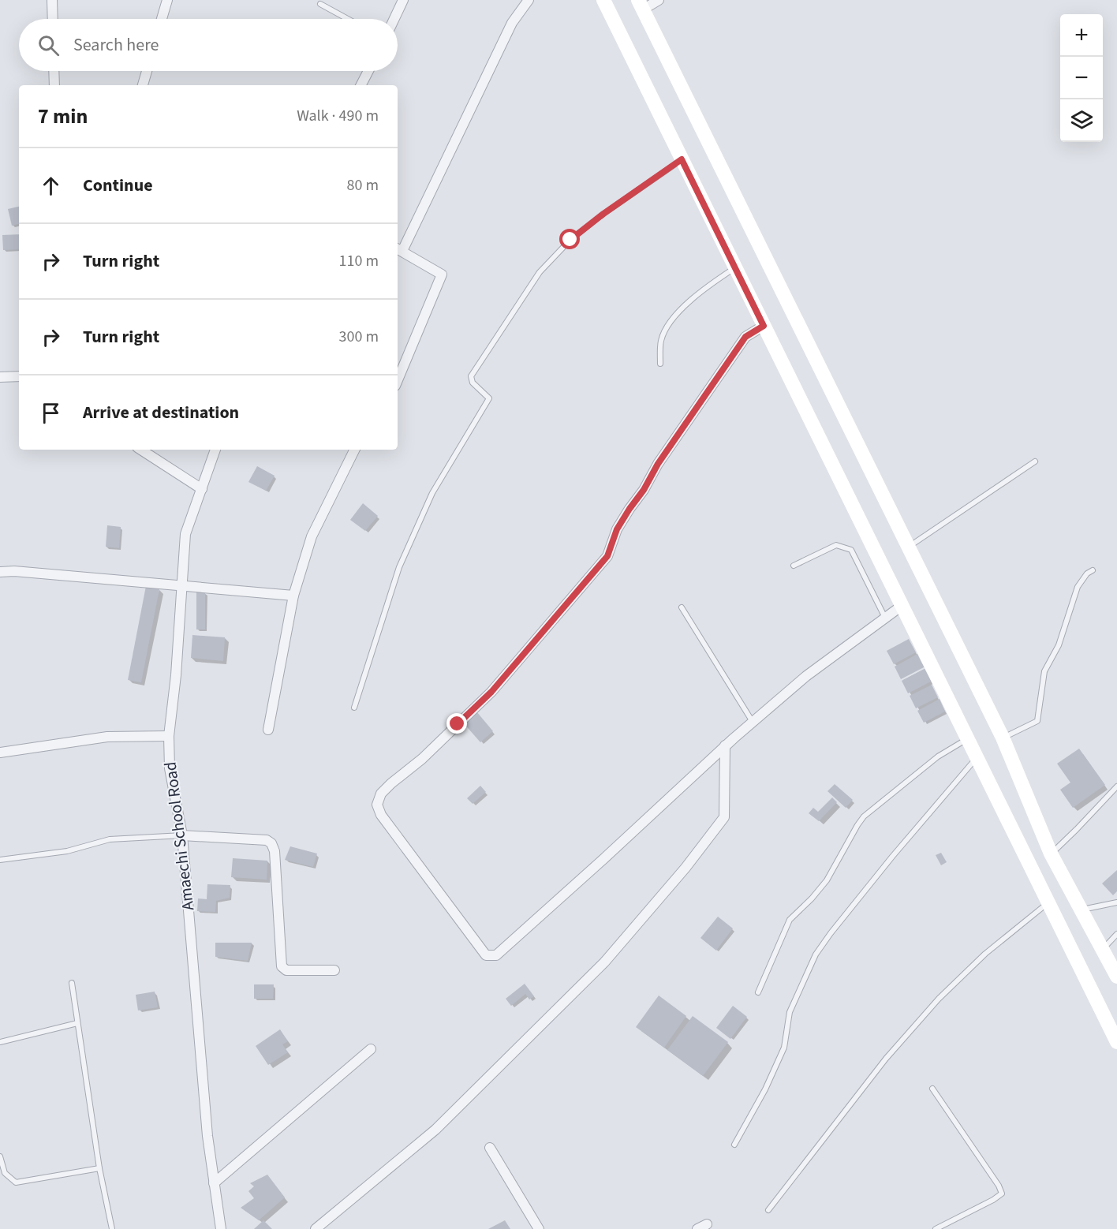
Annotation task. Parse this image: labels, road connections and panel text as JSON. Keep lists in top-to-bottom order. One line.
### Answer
{"streets":{"street":["Amaechi School Road"]},"page":{"map_buttons":["+","−"],"search":"Search here","heading":["7 min","Walk · 490 m"],"list":[["Continue","80 m"],["Turn right","110 m"],["Turn right","300 m"],"Arrive at destination"]}}
